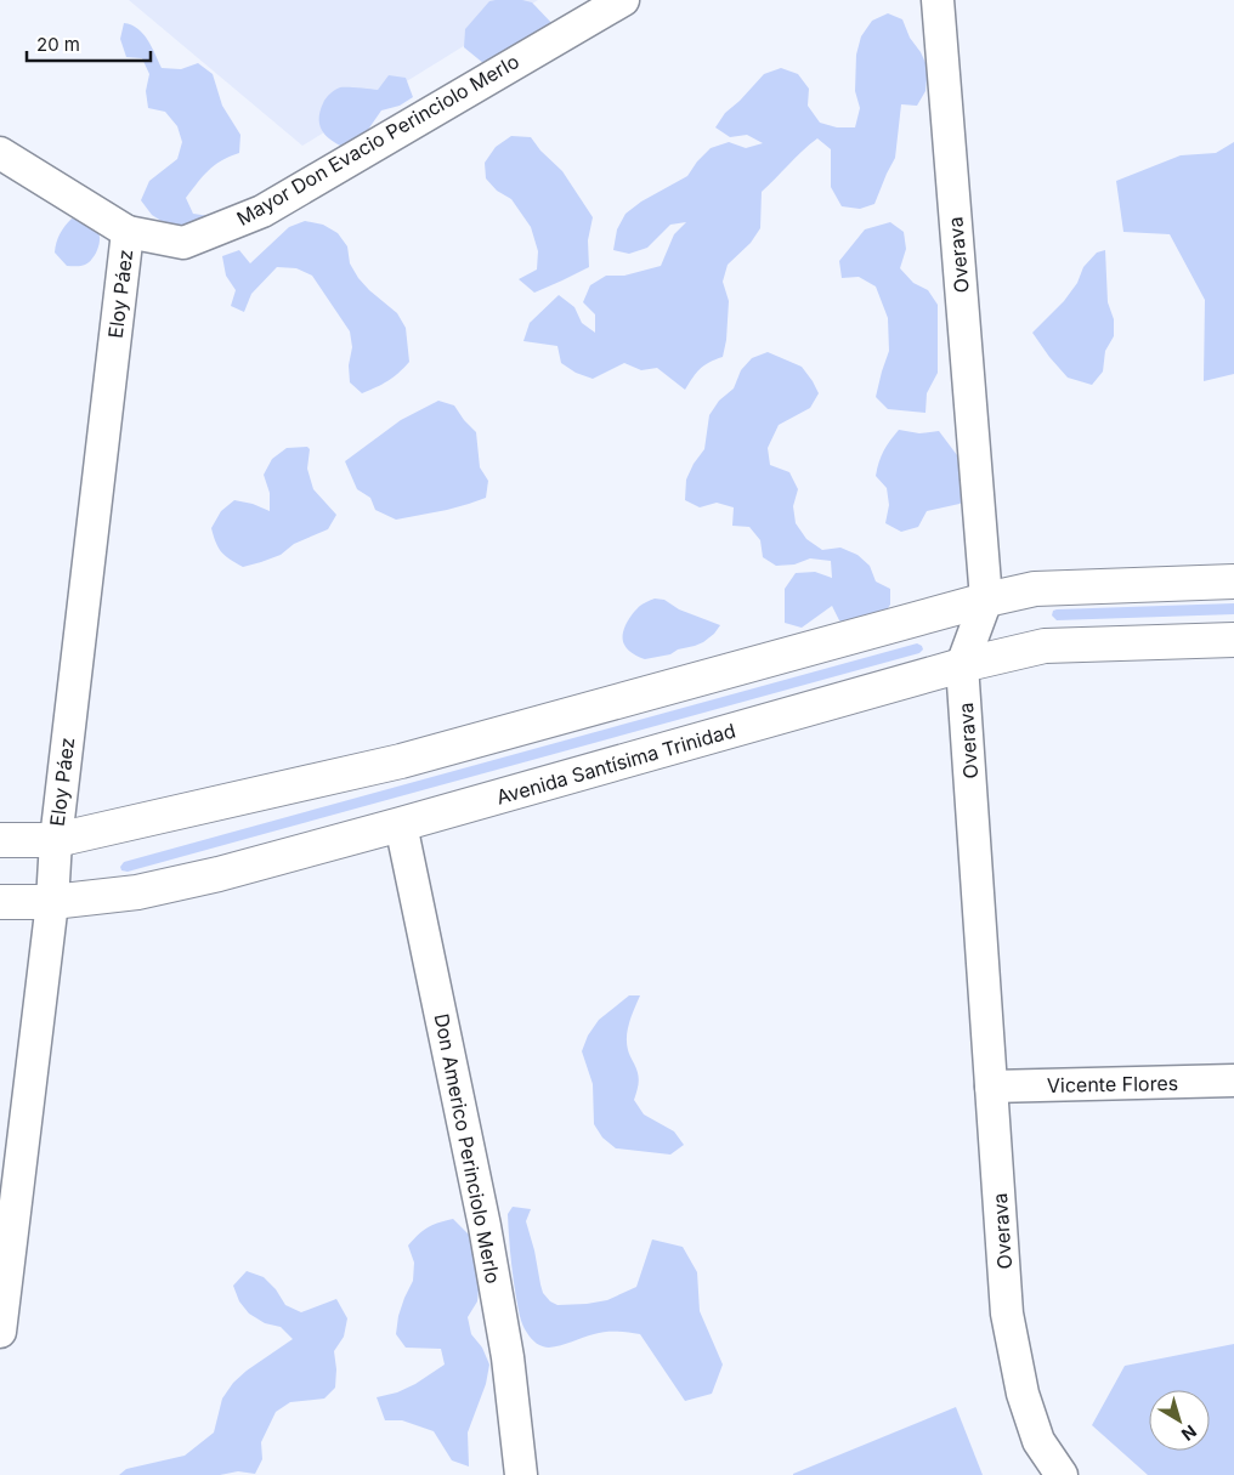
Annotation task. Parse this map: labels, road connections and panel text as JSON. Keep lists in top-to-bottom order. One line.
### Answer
{"streets":{"main road":["Avenida Santísima Trinidad"],"street":["Mayor Don Evacio Perinciolo Merlo","Overava","Eloy Páez","Vicente Flores","Don Americo Perinciolo Merlo"]},"crossings":[["Mayor Don Evacio Perinciolo Merlo","Eloy Páez"],["Overava","Avenida Santísima Trinidad"],["Overava","Vicente Flores"],["Eloy Páez","Avenida Santísima Trinidad"],["Avenida Santísima Trinidad","Don Americo Perinciolo Merlo"]],"scale_bar":"20 m","north":"bottom right"}
